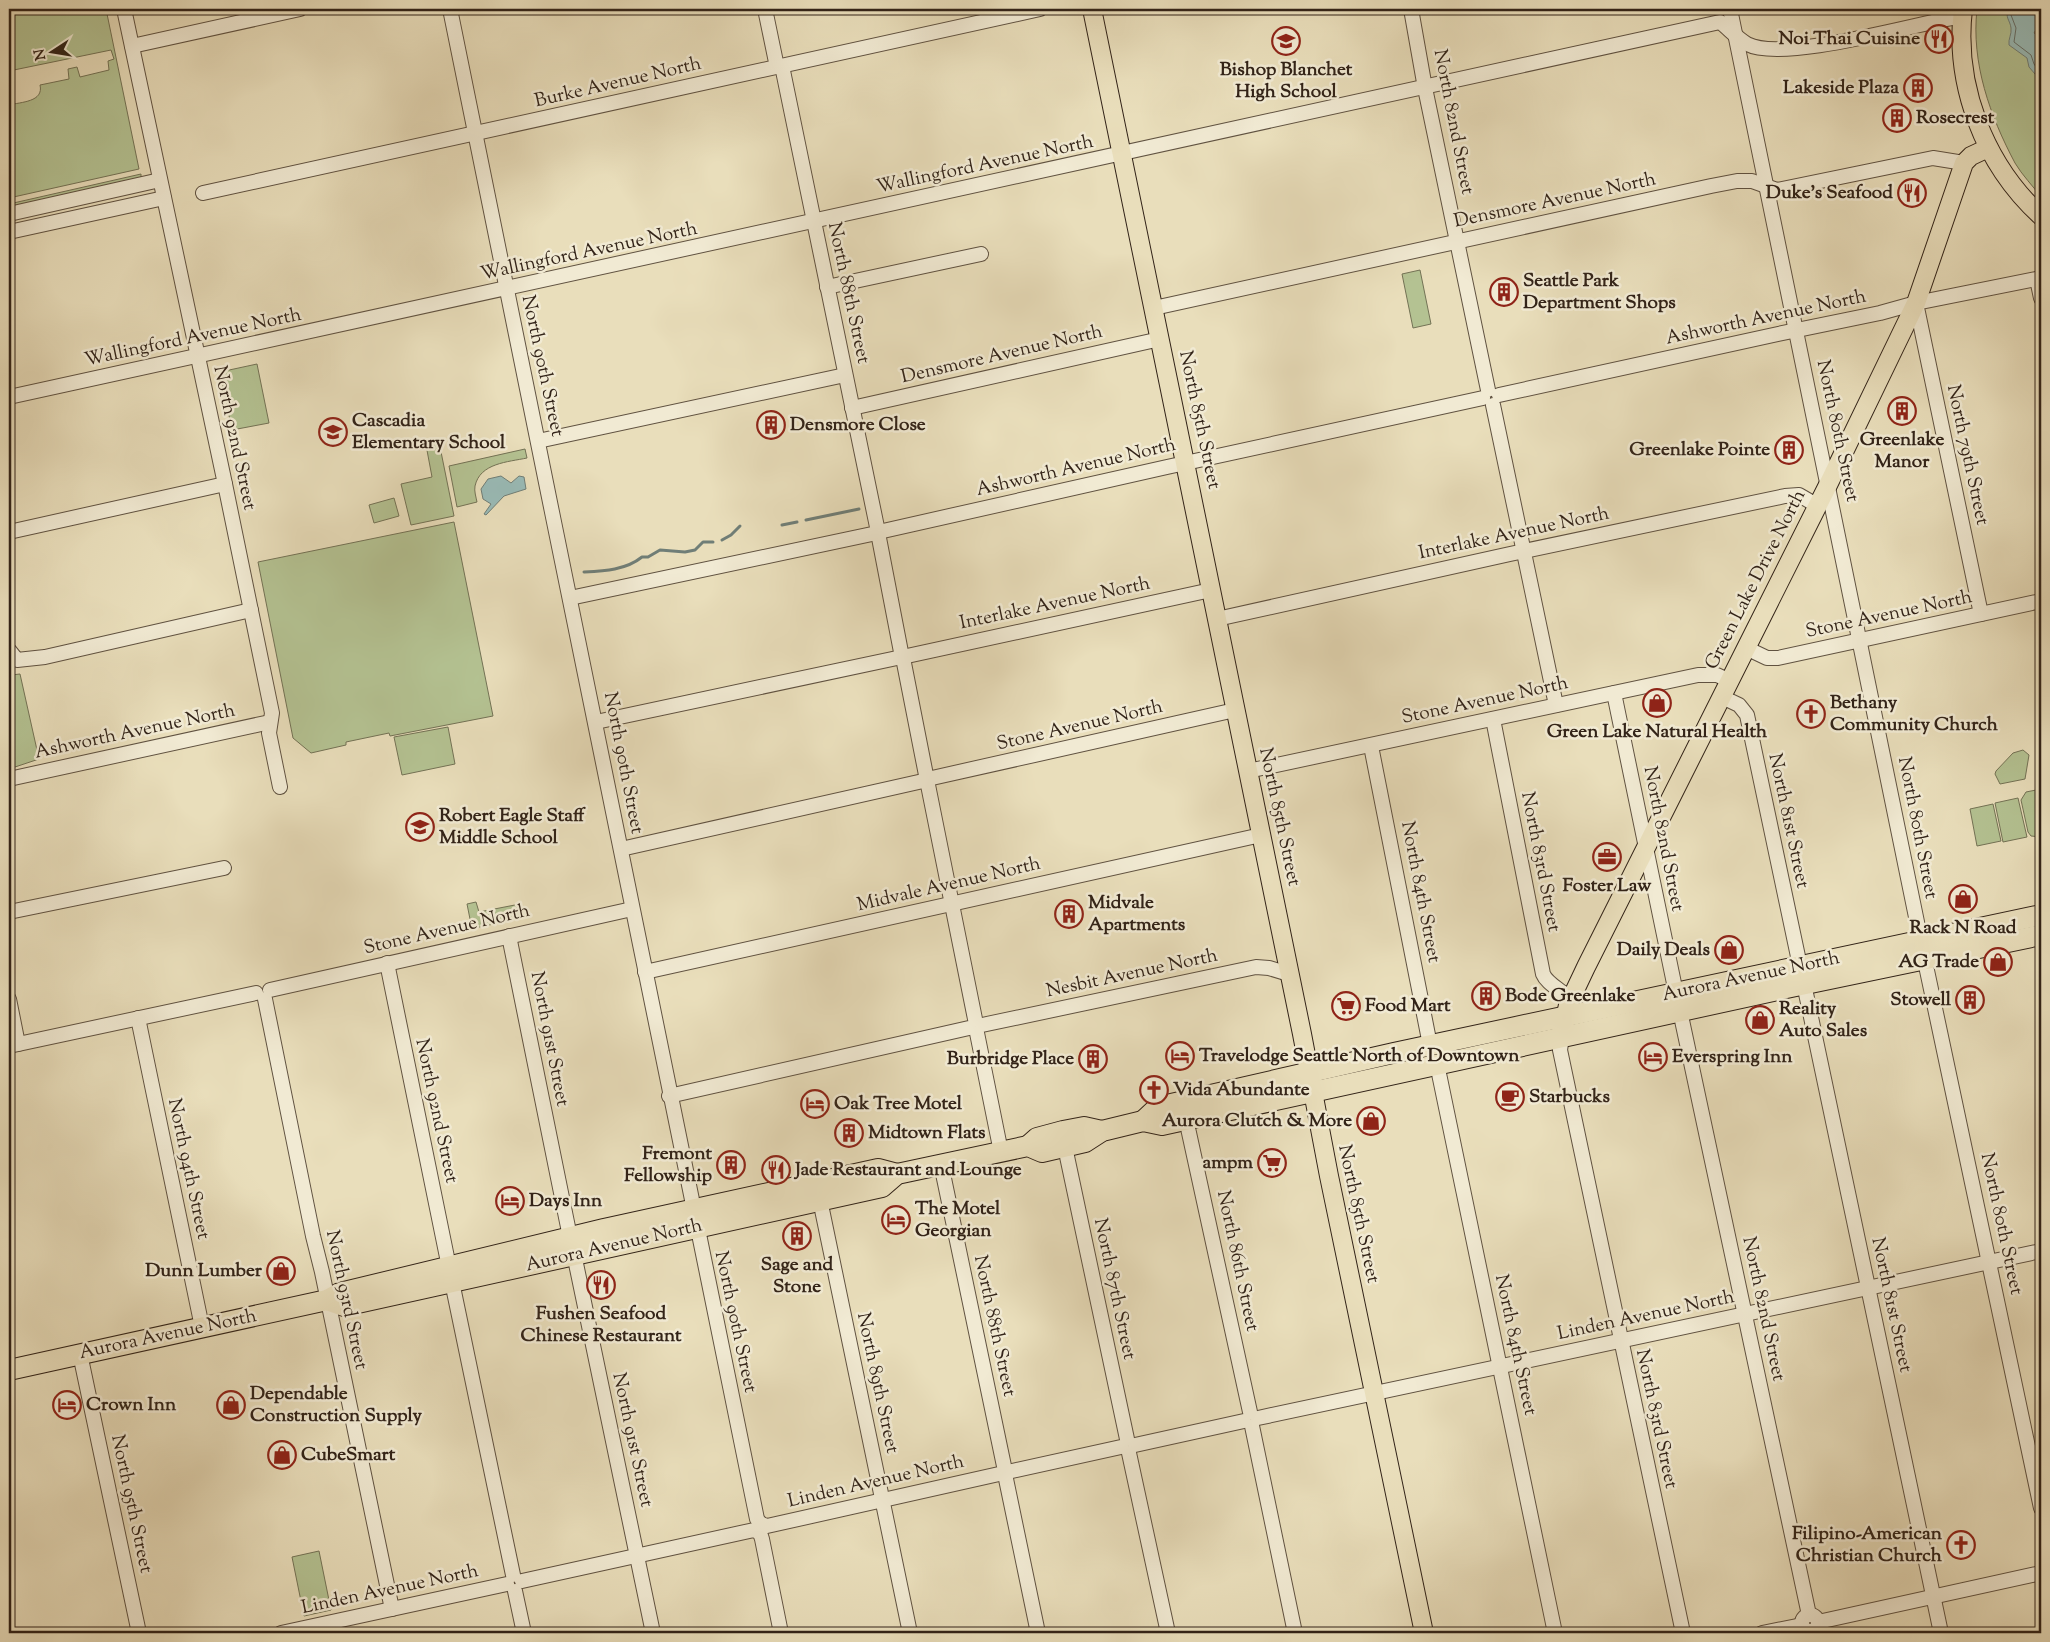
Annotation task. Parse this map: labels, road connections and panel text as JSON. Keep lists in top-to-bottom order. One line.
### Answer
{"streets":{"highway":["Aurora Avenue North"],"main road":["North 85th Street","Green Lake Drive North"],"street":["Burke Avenue North","North 82nd Street","Wallingford Avenue North","Densmore Avenue North","North 88th Street","Ashworth Avenue North","North 90th Street","North 80th Street","North 92nd Street","North 79th Street","Interlake Avenue North","Stone Avenue North","North 81st Street","North 83rd Street","Midvale Avenue North","North 84th Street","Nesbit Avenue North","North 91st Street","North 94th Street","North 86th Street","North 87th Street","North 93rd Street","Linden Avenue North","North 89th Street","North 95th Street"]},"crossings":[["Burke Avenue North","North 88th Street"],["Burke Avenue North","North 90th Street"],["North 82nd Street","Wallingford Avenue North"],["North 82nd Street","Densmore Avenue North"],["North 82nd Street","Ashworth Avenue North"],["North 82nd Street","Interlake Avenue North"],["North 82nd Street","Green Lake Drive North"],["North 82nd Street","Stone Avenue North"],["North 82nd Street","Aurora Avenue North"],["North 82nd Street","Linden Avenue North"],["Wallingford Avenue North","North 88th Street"],["Wallingford Avenue North","North 90th Street"],["Wallingford Avenue North","North 85th Street"],["Wallingford Avenue North","North 80th Street"],["Wallingford Avenue North","North 92nd Street"],["Densmore Avenue North","North 88th Street"],["Densmore Avenue North","North 85th Street"],["Densmore Avenue North","North 80th Street"],["Densmore Avenue North","Green Lake Drive North"],["North 88th Street","Ashworth Avenue North"],["North 88th Street","Interlake Avenue North"],["North 88th Street","Stone Avenue North"],["North 88th Street","Midvale Avenue North"],["North 88th Street","Nesbit Avenue North"],["North 88th Street","Aurora Avenue North"],["North 88th Street","Linden Avenue North"],["Ashworth Avenue North","North 90th Street"],["Ashworth Avenue North","North 85th Street"],["Ashworth Avenue North","North 80th Street"],["Ashworth Avenue North","North 92nd Street"],["Ashworth Avenue North","North 79th Street"],["Ashworth Avenue North","Green Lake Drive North"],["North 90th Street","Interlake Avenue North"],["North 90th Street","Stone Avenue North"],["North 90th Street","Midvale Avenue North"],["North 90th Street","Nesbit Avenue North"],["North 90th Street","Aurora Avenue North"],["North 90th Street","Linden Avenue North"],["North 85th Street","Interlake Avenue North"],["North 85th Street","Stone Avenue North"],["North 85th Street","Midvale Avenue North"],["North 85th Street","Nesbit Avenue North"],["North 85th Street","Aurora Avenue North"],["North 85th Street","Linden Avenue North"],["North 80th Street","Green Lake Drive North"],["North 80th Street","Stone Avenue North"],["North 80th Street","Aurora Avenue North"],["North 80th Street","Linden Avenue North"],["North 92nd Street","Stone Avenue North"],["North 92nd Street","Aurora Avenue North"],["North 92nd Street","Linden Avenue North"],["North 79th Street","Green Lake Drive North"],["North 79th Street","Stone Avenue North"],["Interlake Avenue North","Green Lake Drive North"],["Green Lake Drive North","Stone Avenue North"],["Green Lake Drive North","North 81st Street"],["Green Lake Drive North","North 83rd Street"],["Green Lake Drive North","Aurora Avenue North"],["Stone Avenue North","North 83rd Street"],["Stone Avenue North","North 84th Street"],["Stone Avenue North","North 91st Street"],["Stone Avenue North","North 94th Street"],["Stone Avenue North","North 93rd Street"],["North 81st Street","Aurora Avenue North"],["North 81st Street","Linden Avenue North"],["North 83rd Street","Aurora Avenue North"],["North 83rd Street","Linden Avenue North"],["North 84th Street","Aurora Avenue North"],["North 84th Street","Linden Avenue North"],["Aurora Avenue North","North 91st Street"],["Aurora Avenue North","North 94th Street"],["Aurora Avenue North","North 86th Street"],["Aurora Avenue North","North 87th Street"],["Aurora Avenue North","North 93rd Street"],["Aurora Avenue North","North 89th Street"],["Aurora Avenue North","North 95th Street"],["North 91st Street","Linden Avenue North"],["North 86th Street","Linden Avenue North"],["North 87th Street","Linden Avenue North"],["North 93rd Street","Linden Avenue North"],["Linden Avenue North","North 89th Street"]],"places":{"restaurant":["Noi Thai Cuisine","Duke's Seafood","Jade Restaurant and Lounge","Fushen Seafood Chinese Restaurant"],"school or university":["Bishop Blanchet High School","Cascadia Elementary School","Robert Eagle Staff Middle School"],"building":["Lakeside Plaza","Rosecrest","Seattle Park Department Shops","Greenlake Manor","Densmore Close","Greenlake Pointe","Midvale Apartments","Bode Greenlake","Stowell","Burbridge Place","Midtown Flats","Fremont Fellowship","Sage and Stone"],"shop":["Green Lake Natural Health","Rack N Road","Daily Deals","AG Trade","Reality Auto Sales","Aurora Clutch & More","Dunn Lumber","Dependable Construction Supply","CubeSmart"],"church":["Bethany Community Church","Vida Abundante","Filipino-American Christian Church"],"office":["Foster Law"],"supermarket":["Food Mart","ampm"],"hotel":["Travelodge Seattle North of Downtown","Everspring Inn","Oak Tree Motel","Days Inn","The Motel Georgian","Crown Inn"],"cafe":["Starbucks"]},"north":"left"}
